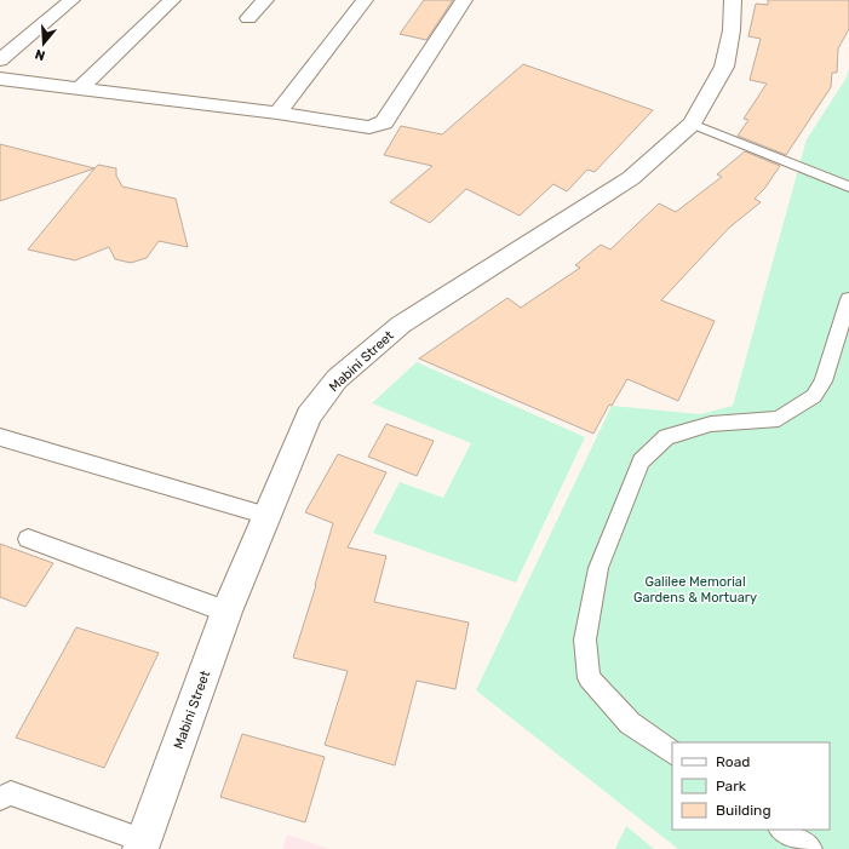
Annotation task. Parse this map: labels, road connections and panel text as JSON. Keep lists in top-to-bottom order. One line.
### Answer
{"streets":{"street":["Mabini Street"]},"parks":["Galilee Memorial Gardens & Mortuary"],"legend":["Road","Park","Building"],"north":"bottom"}
